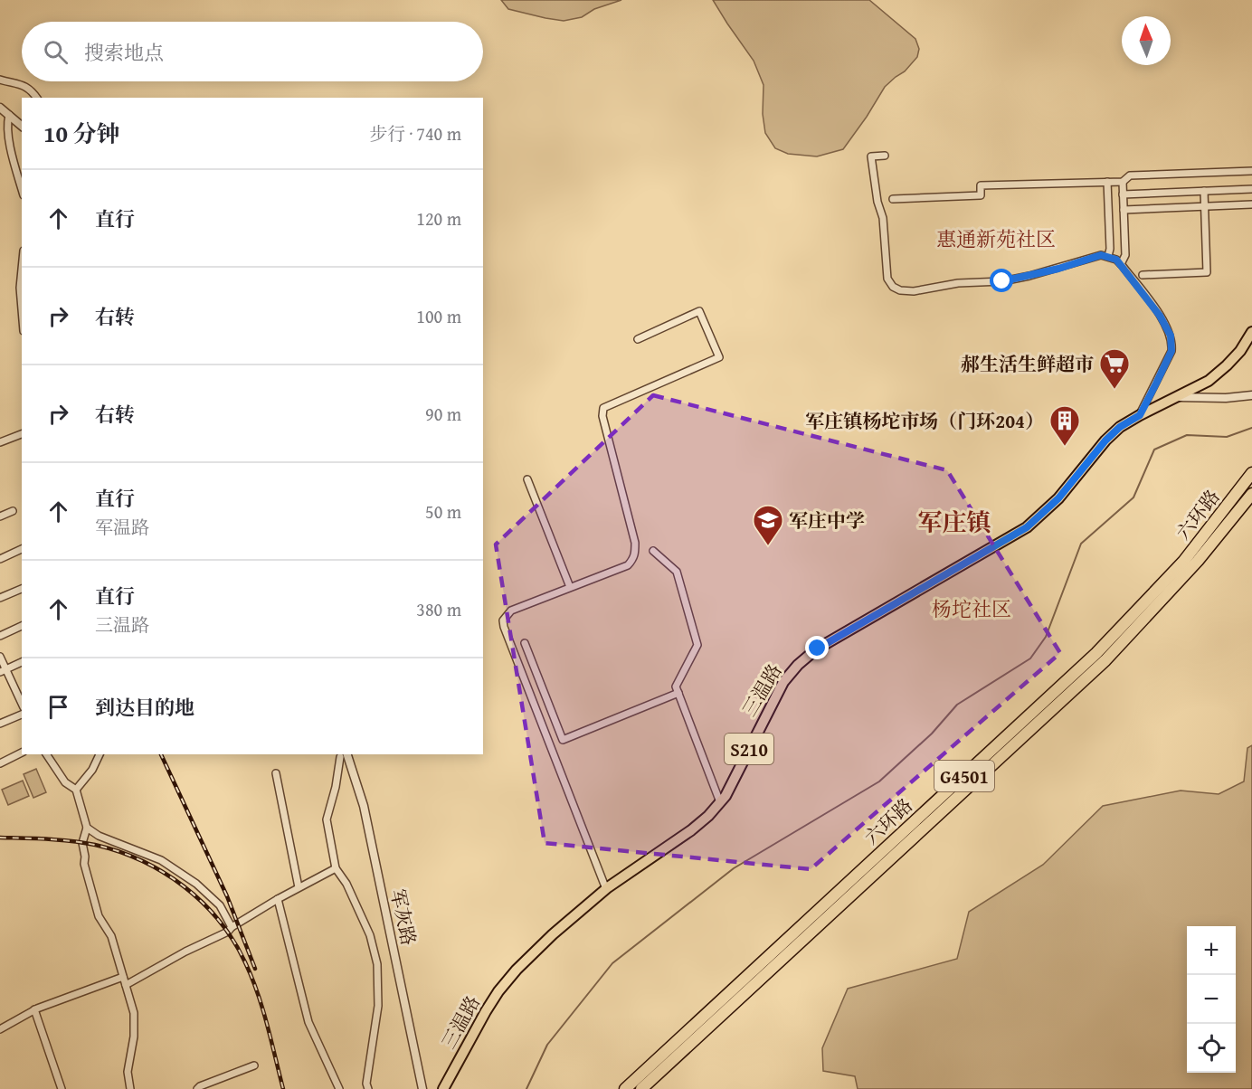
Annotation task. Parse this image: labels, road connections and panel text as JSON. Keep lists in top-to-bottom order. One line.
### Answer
{"streets":{"highway":["六环路","G4501"],"main road":["三温路","S210"],"street":["军灰路"]},"crossings":[["三温路","S210"]],"districts":["惠通新苑社区","军庄镇","杨坨社区"],"places":{"supermarket":["郝生活生鲜超市"],"building":["军庄镇杨坨市场（门环204）"],"school or university":["军庄中学"]},"north":"top","page":{"search":"搜索地点","heading":["10 分钟","步行 · 740 m"],"list":[["直行","120 m"],["右转","100 m"],["右转","90 m"],["直行","军温路","50 m"],["直行","三温路","380 m"],"到达目的地"],"map_buttons":["+","−"]}}
